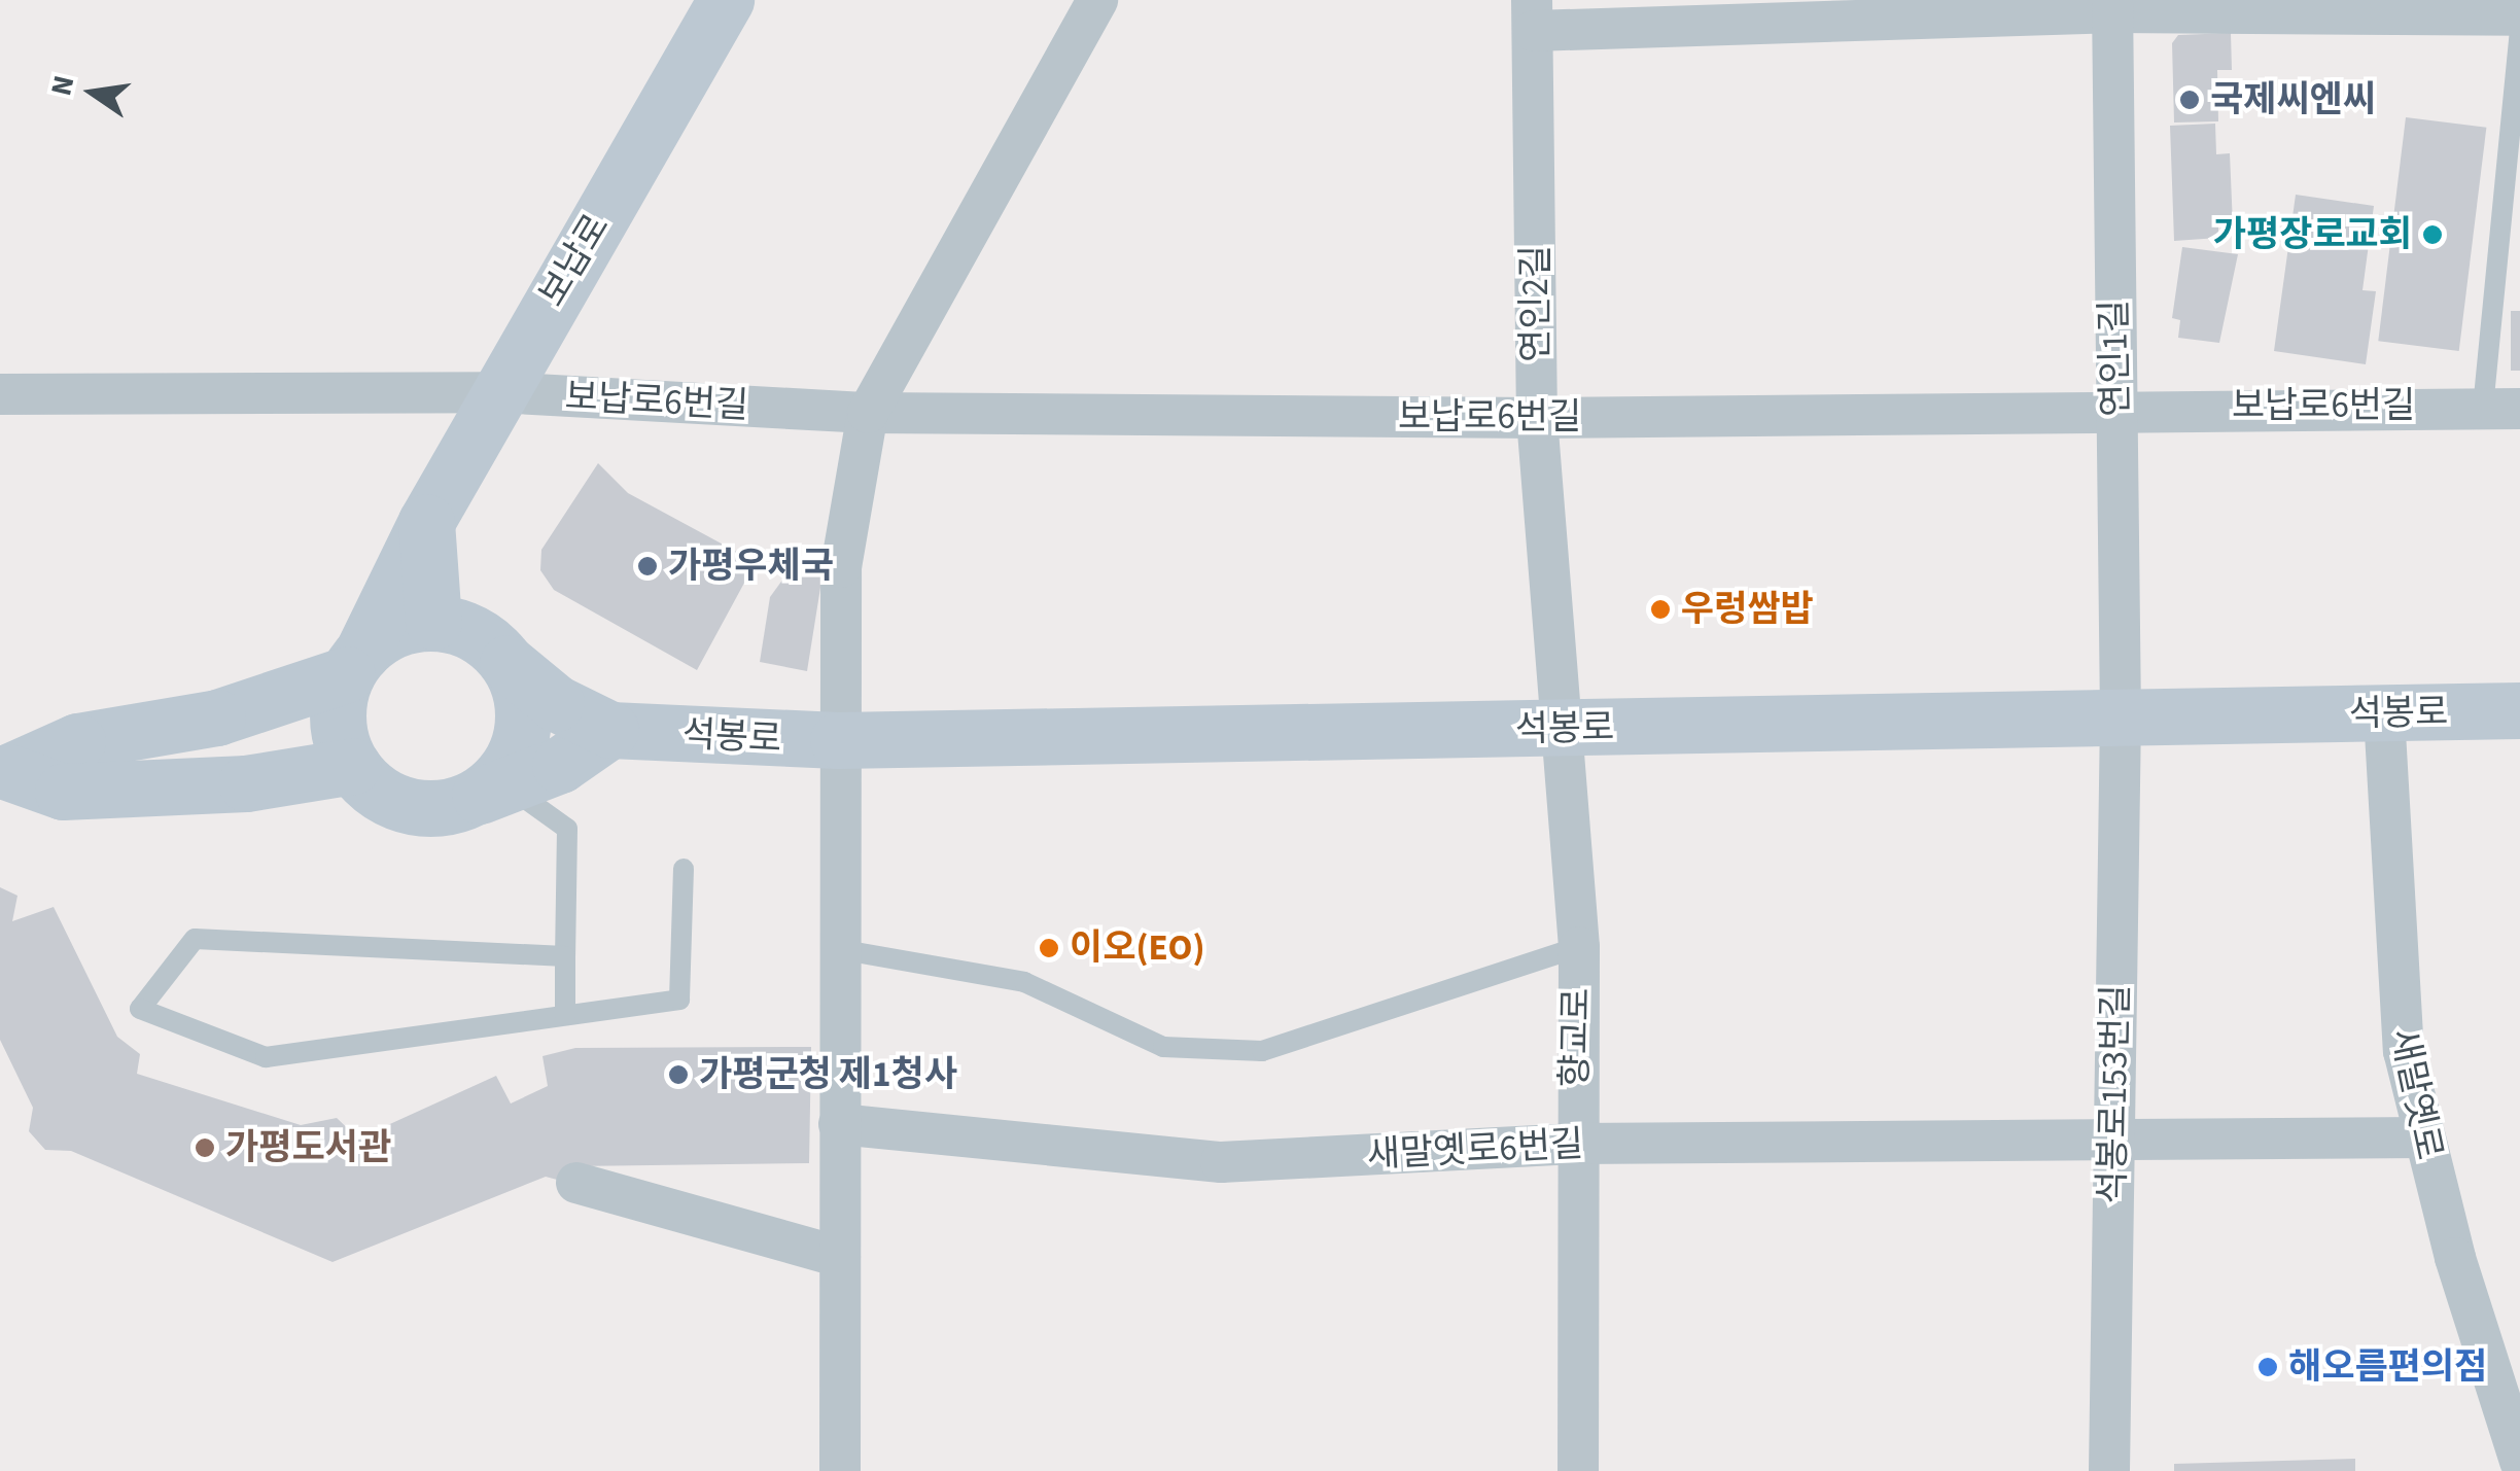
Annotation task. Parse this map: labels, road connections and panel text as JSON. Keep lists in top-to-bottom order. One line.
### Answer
{"streets":{"main road":["보납로","석봉로"],"street":["연인2길","연인1길","보납로6번길","향교로","석봉로153번길","새말옛로","새말옛로6번길"]},"crossings":[["보납로","보납로6번길"],["연인2길","보납로6번길"],["연인2길","석봉로"],["연인2길","향교로"],["연인1길","보납로6번길"],["연인1길","석봉로"],["연인1길","석봉로153번길"],["석봉로","향교로"],["석봉로","석봉로153번길"],["석봉로","새말옛로"],["향교로","새말옛로6번길"],["석봉로153번길","새말옛로6번길"],["새말옛로","새말옛로6번길"]],"places":["국제씨엔씨","가평장로교회","가평우체국","우렁쌈밥","이오(EO)","가평군청 제1청사","가평도서관","해오름편의점"],"north":"left"}
